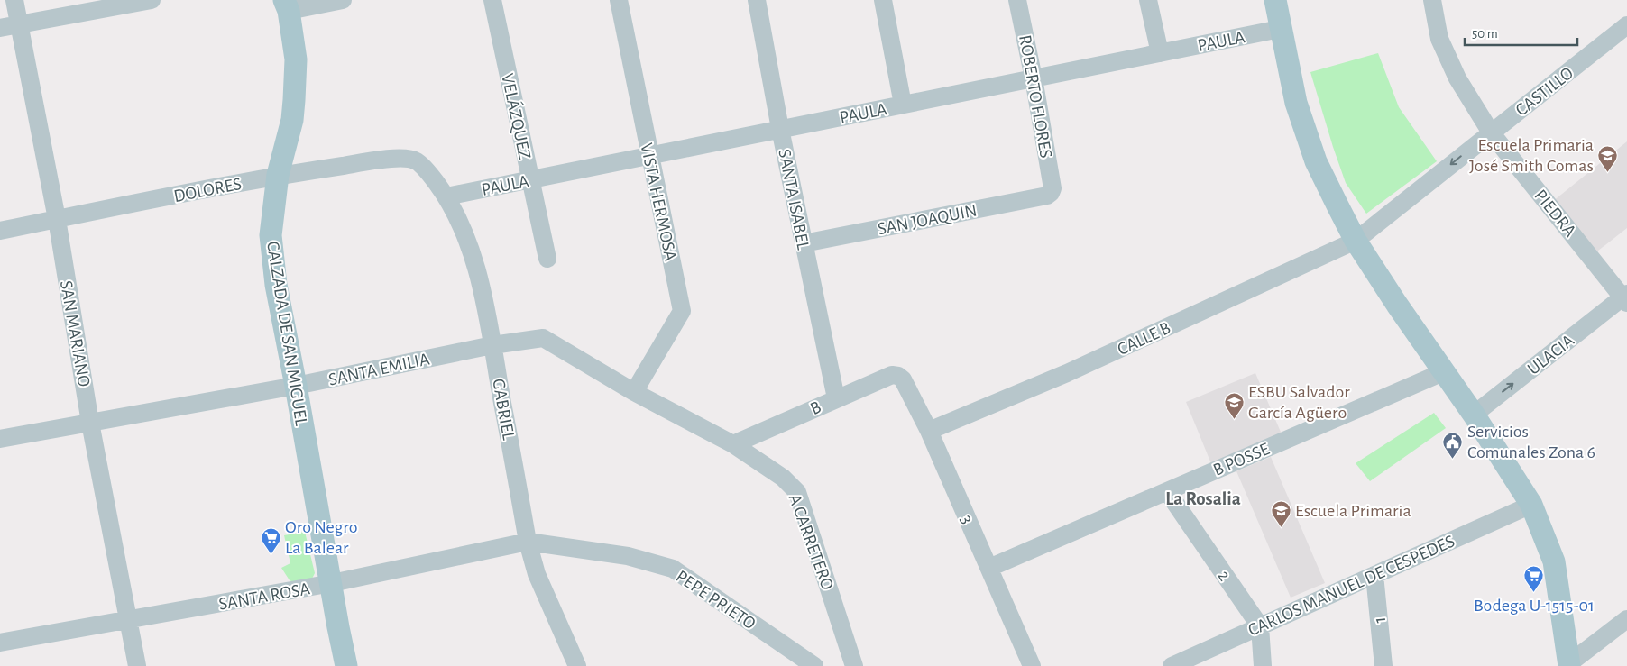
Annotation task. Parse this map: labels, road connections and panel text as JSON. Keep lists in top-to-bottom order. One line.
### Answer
{"streets":{"main road":["CALZADA DE SAN MIGUEL"],"street":["PAULA","CASTILLO","ROBERTO FLORES","VELÁZQUEZ","DOLORES","SANTA ISABEL","VISTA HERMOSA","PIEDRA","SAN JOAQUIN","SAN MARIANO","CALLE B","ULACIA","SANTA EMILIA","B","GABRIEL","B POSSE","3","A CARRETERO","2","CARLOS MANUEL DE CESPEDES","SANTA ROSA","PEPE PRIETO","1"]},"crossings":[["PAULA","ROBERTO FLORES"],["PAULA","VELÁZQUEZ"],["PAULA","SANTA ISABEL"],["PAULA","VISTA HERMOSA"],["PAULA","GABRIEL"],["CASTILLO","PIEDRA"],["CASTILLO","CALLE B"],["ROBERTO FLORES","SAN JOAQUIN"],["DOLORES","SAN MARIANO"],["DOLORES","CALZADA DE SAN MIGUEL"],["DOLORES","GABRIEL"],["SANTA ISABEL","SAN JOAQUIN"],["SANTA ISABEL","B"],["VISTA HERMOSA","SANTA EMILIA"],["PIEDRA","ULACIA"],["SAN MARIANO","SANTA EMILIA"],["SAN MARIANO","SANTA ROSA"],["CALZADA DE SAN MIGUEL","SANTA EMILIA"],["CALZADA DE SAN MIGUEL","SANTA ROSA"],["CALLE B","3"],["SANTA EMILIA","B"],["SANTA EMILIA","GABRIEL"],["SANTA EMILIA","A CARRETERO"],["B","3"],["B","A CARRETERO"],["GABRIEL","SANTA ROSA"],["GABRIEL","PEPE PRIETO"],["B POSSE","3"],["B POSSE","2"],["2","CARLOS MANUEL DE CESPEDES"],["CARLOS MANUEL DE CESPEDES","1"],["SANTA ROSA","PEPE PRIETO"]],"one_way":["CASTILLO","ULACIA"],"districts":["La Rosalia"],"places":{"school or university":["Escuela Primaria José Smith Comas","ESBU Salvador García Agüero","Escuela Primaria"],"public building":["Servicios Comunales Zona 6"],"supermarket":["Oro Negro La Balear","Bodega U-1515-01"]},"scale_bar":"50 m"}
